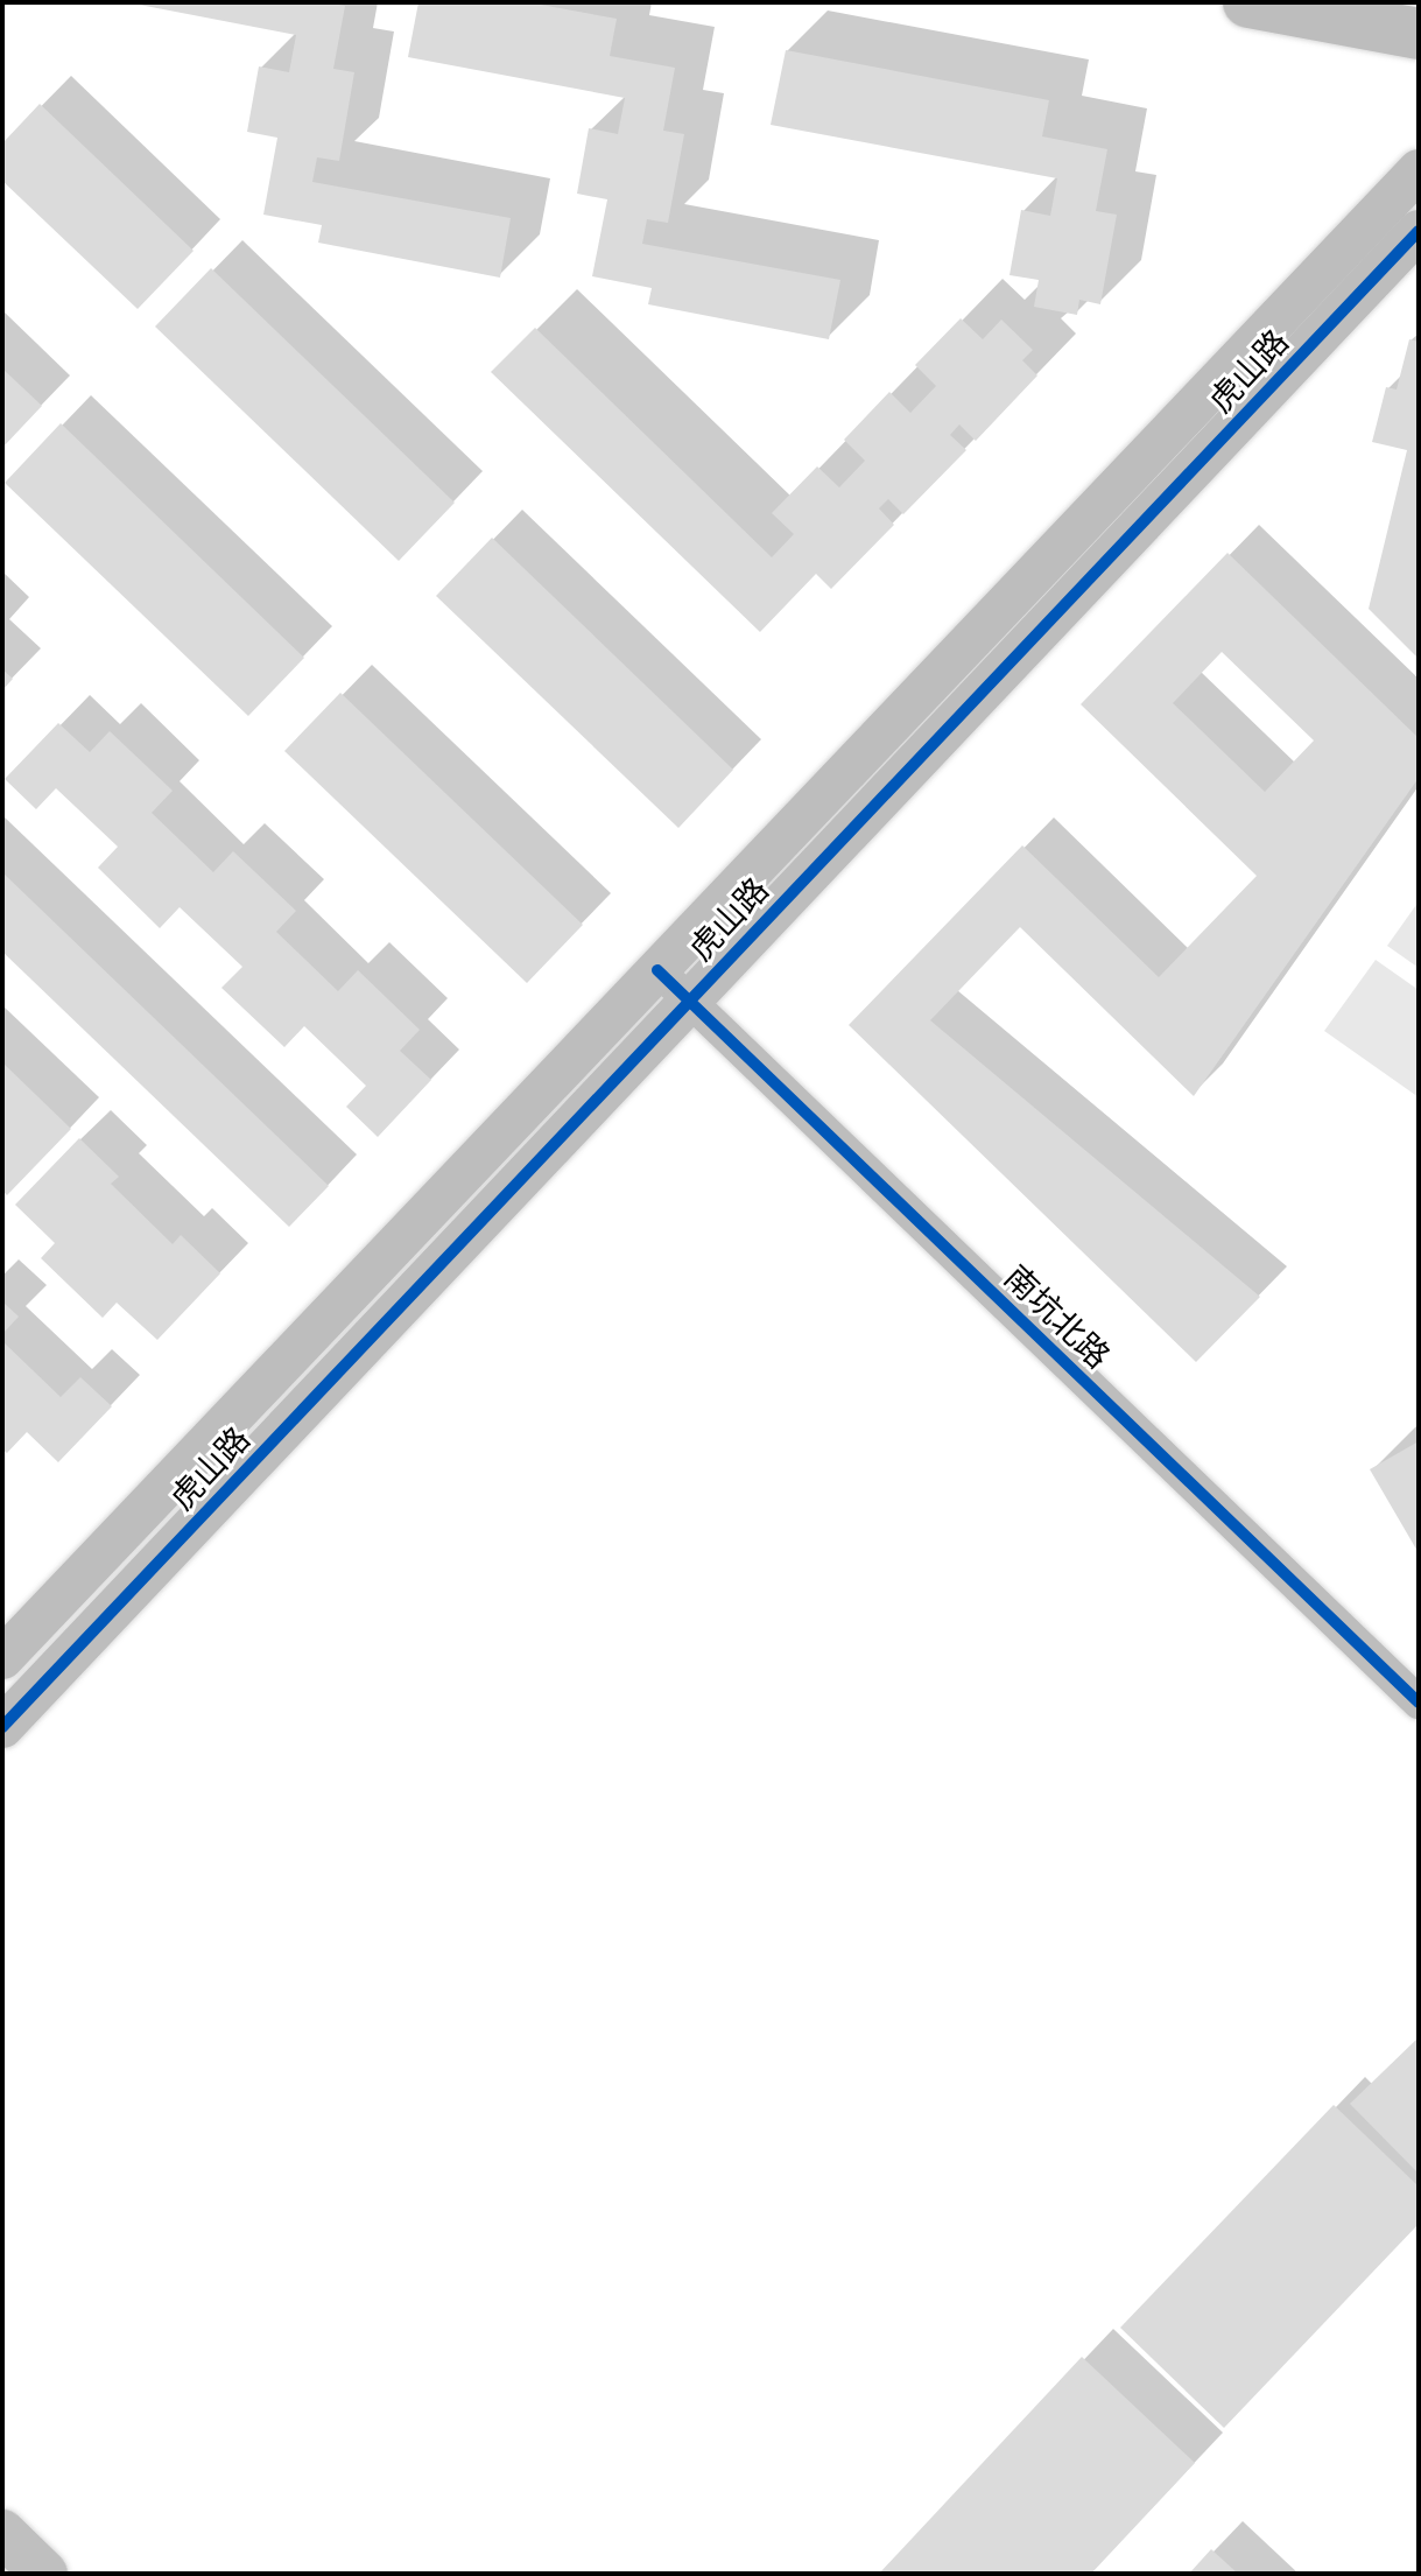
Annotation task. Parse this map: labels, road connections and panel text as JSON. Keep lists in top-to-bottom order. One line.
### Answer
{"streets":{"street":["虎山路","南坑北路"]},"crossings":[["虎山路","南坑北路"]]}
